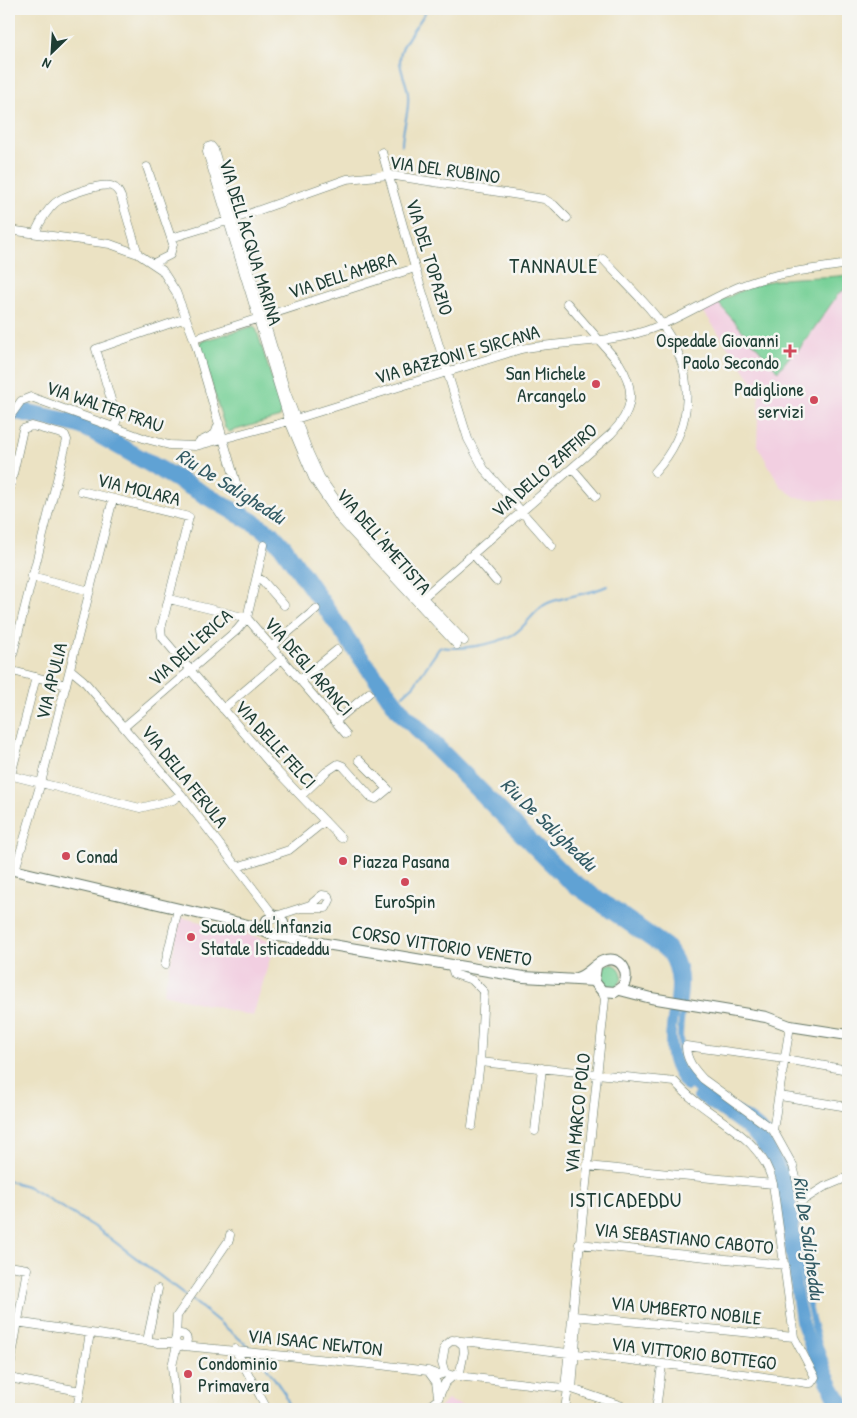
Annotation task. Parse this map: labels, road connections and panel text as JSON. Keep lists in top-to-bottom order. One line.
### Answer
{"streets":{"main road":["CORSO VITTORIO VENETO"],"street":["VIA DEL RUBINO","VIA DELL'ACQUA MARINA","VIA DEL TOPAZIO","VIA DELL'AMBRA","VIA BAZZONI E SIRCANA","VIA WALTER FRAU","VIA DELLO ZAFFIRO","VIA MOLARA","VIA DELL'AMETISTA","VIA DELL'ERICA","VIA DEGLI ARANCI","VIA APULIA","VIA DELLE FELCI","VIA DELLA FERULA","VIA MARCO POLO","VIA SEBASTIANO CABOTO","VIA UMBERTO NOBILE","VIA ISAAC NEWTON","VIA VITTORIO BOTTEGO"]},"crossings":[["VIA DEL RUBINO","VIA DELL'ACQUA MARINA"],["VIA DEL RUBINO","VIA DEL TOPAZIO"],["VIA DELL'ACQUA MARINA","VIA DELL'AMBRA"],["VIA DELL'ACQUA MARINA","VIA BAZZONI E SIRCANA"],["VIA DELL'ACQUA MARINA","VIA DELL'AMETISTA"],["VIA DEL TOPAZIO","VIA DELL'AMBRA"],["VIA DEL TOPAZIO","VIA BAZZONI E SIRCANA"],["VIA DEL TOPAZIO","VIA DELLO ZAFFIRO"],["VIA BAZZONI E SIRCANA","VIA WALTER FRAU"],["VIA BAZZONI E SIRCANA","VIA DELLO ZAFFIRO"],["VIA BAZZONI E SIRCANA","VIA DELL'AMETISTA"],["VIA DELLO ZAFFIRO","VIA DELL'AMETISTA"],["VIA MOLARA","VIA APULIA"],["VIA MOLARA","VIA DELLE FELCI"],["VIA DELL'ERICA","VIA DEGLI ARANCI"],["VIA DELL'ERICA","VIA DELLE FELCI"],["VIA DELL'ERICA","VIA DELLA FERULA"],["VIA APULIA","VIA DELLA FERULA"],["VIA APULIA","CORSO VITTORIO VENETO"],["VIA DELLA FERULA","CORSO VITTORIO VENETO"],["CORSO VITTORIO VENETO","VIA MARCO POLO"],["VIA MARCO POLO","VIA SEBASTIANO CABOTO"],["VIA MARCO POLO","VIA UMBERTO NOBILE"],["VIA MARCO POLO","VIA ISAAC NEWTON"],["VIA MARCO POLO","VIA VITTORIO BOTTEGO"],["VIA UMBERTO NOBILE","VIA VITTORIO BOTTEGO"]],"districts":["TANNAULE","ISTICADEDDU"],"water":["Riu De Saligheddu"],"places":{"health":["Ospedale Giovanni Paolo Secondo"],"other":["San Michele Arcangelo","Padiglione servizi","Conad","Piazza Pasana","EuroSpin","Scuola dell'Infanzia Statale Isticadeddu","Condominio Primavera"]},"north":"bottom left"}
